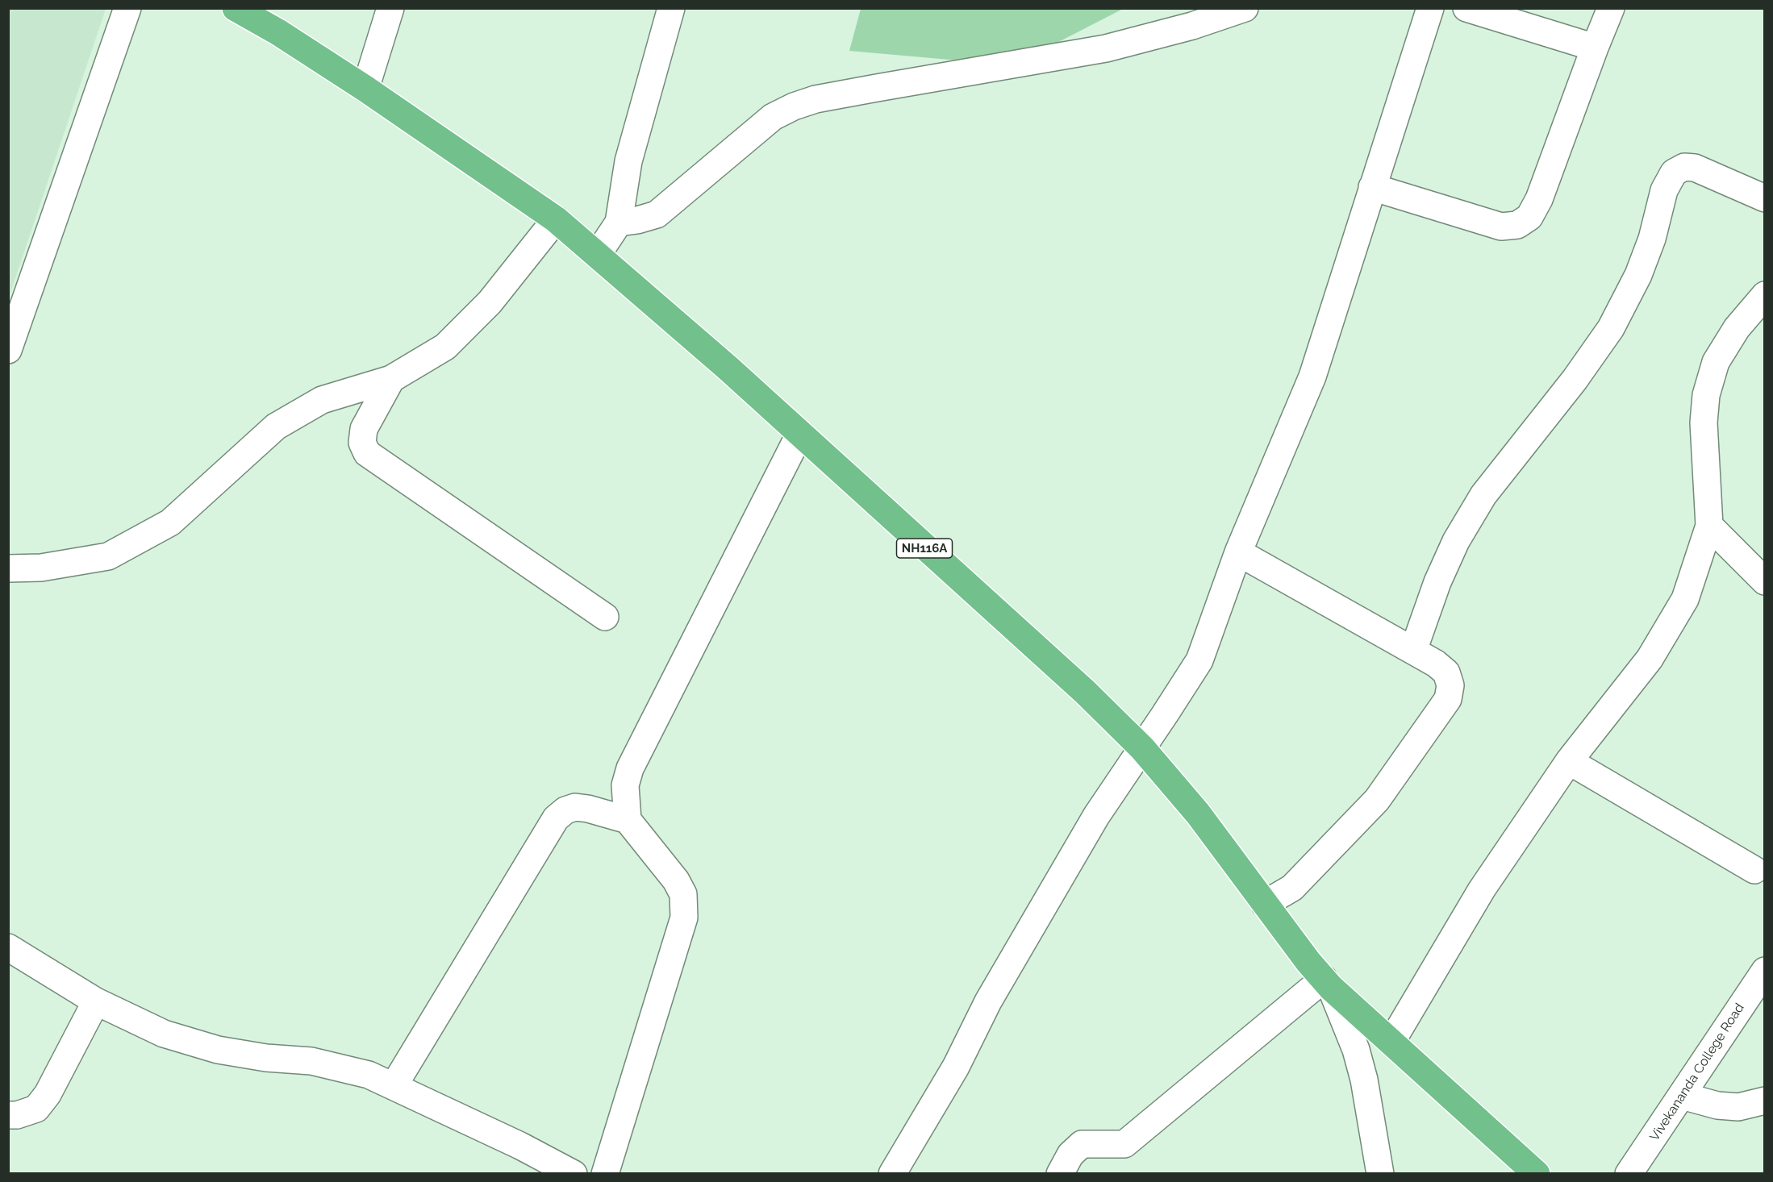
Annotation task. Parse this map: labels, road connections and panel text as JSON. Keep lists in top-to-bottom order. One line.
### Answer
{"streets":{"highway":["NH116A"],"street":["Vivekananda College Road"]}}
